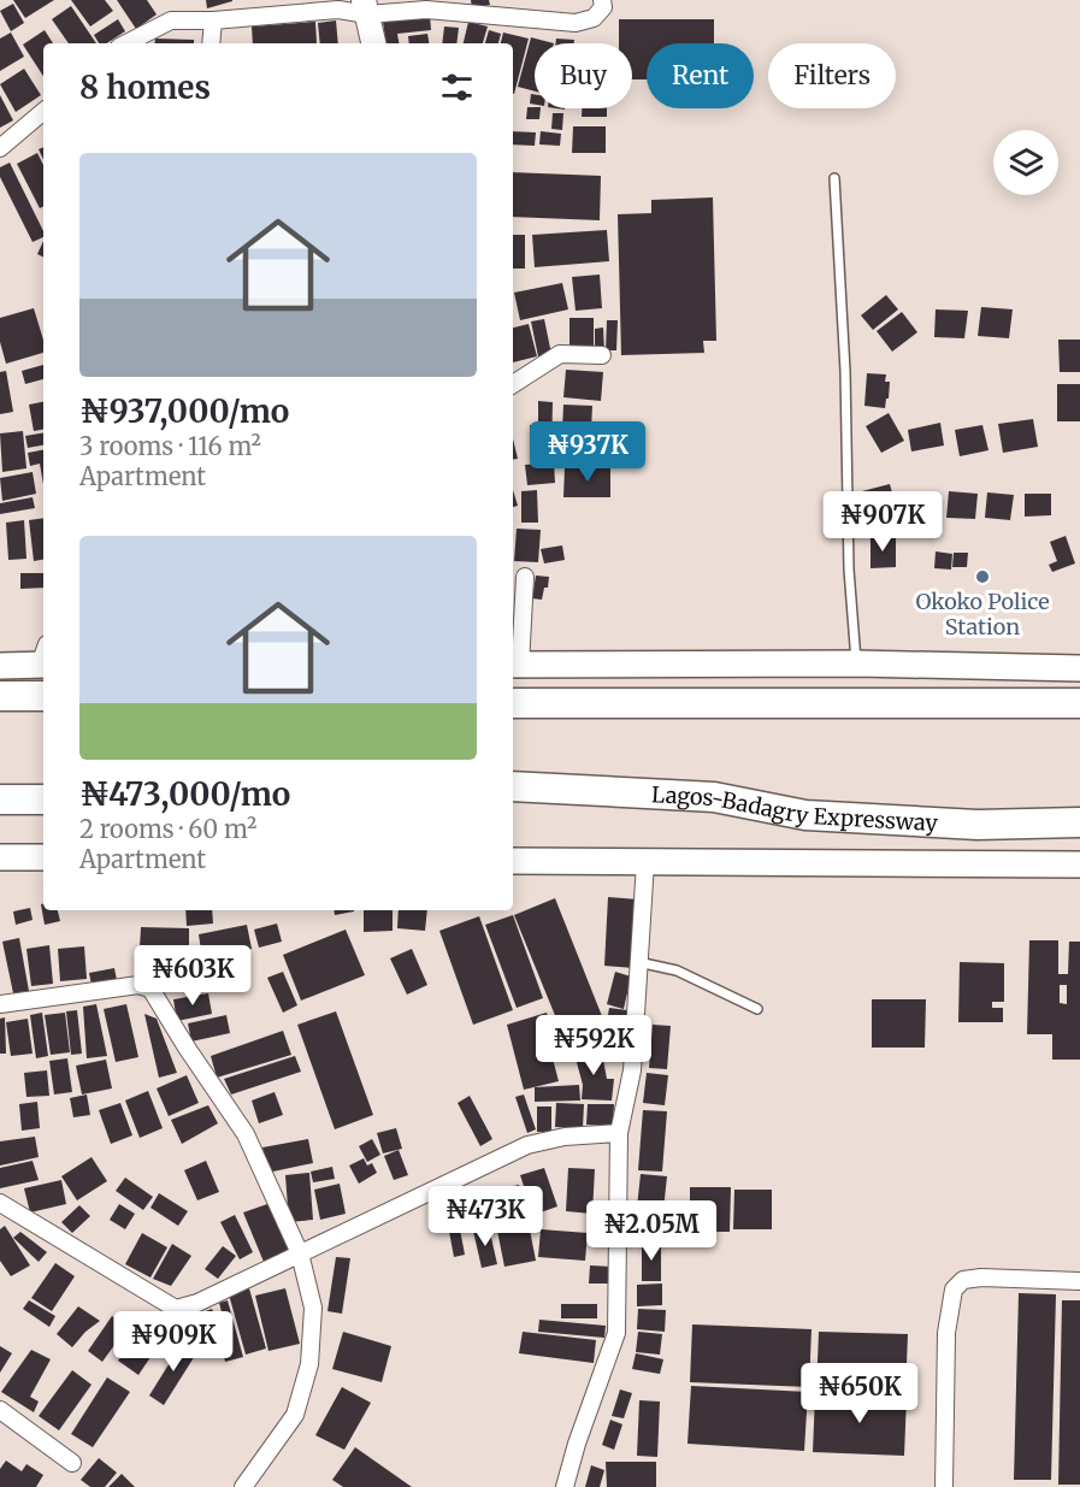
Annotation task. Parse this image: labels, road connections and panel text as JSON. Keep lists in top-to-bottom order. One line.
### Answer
{"streets":{"highway":["Lagos-Badagry Expressway"]},"places":["Okoko Police Station"],"page":{"chip":["Buy","Rent","Filters"],"heading":"8 homes","list":[{"name":"₦937,000/mo","note":"3 rooms · 116 m² · Apartment"},{"name":"₦473,000/mo","note":"2 rooms · 60 m² · Apartment"}],"price":["₦937K","₦907K","₦603K","₦592K","₦473K","₦2.05M","₦909K","₦650K"]}}
